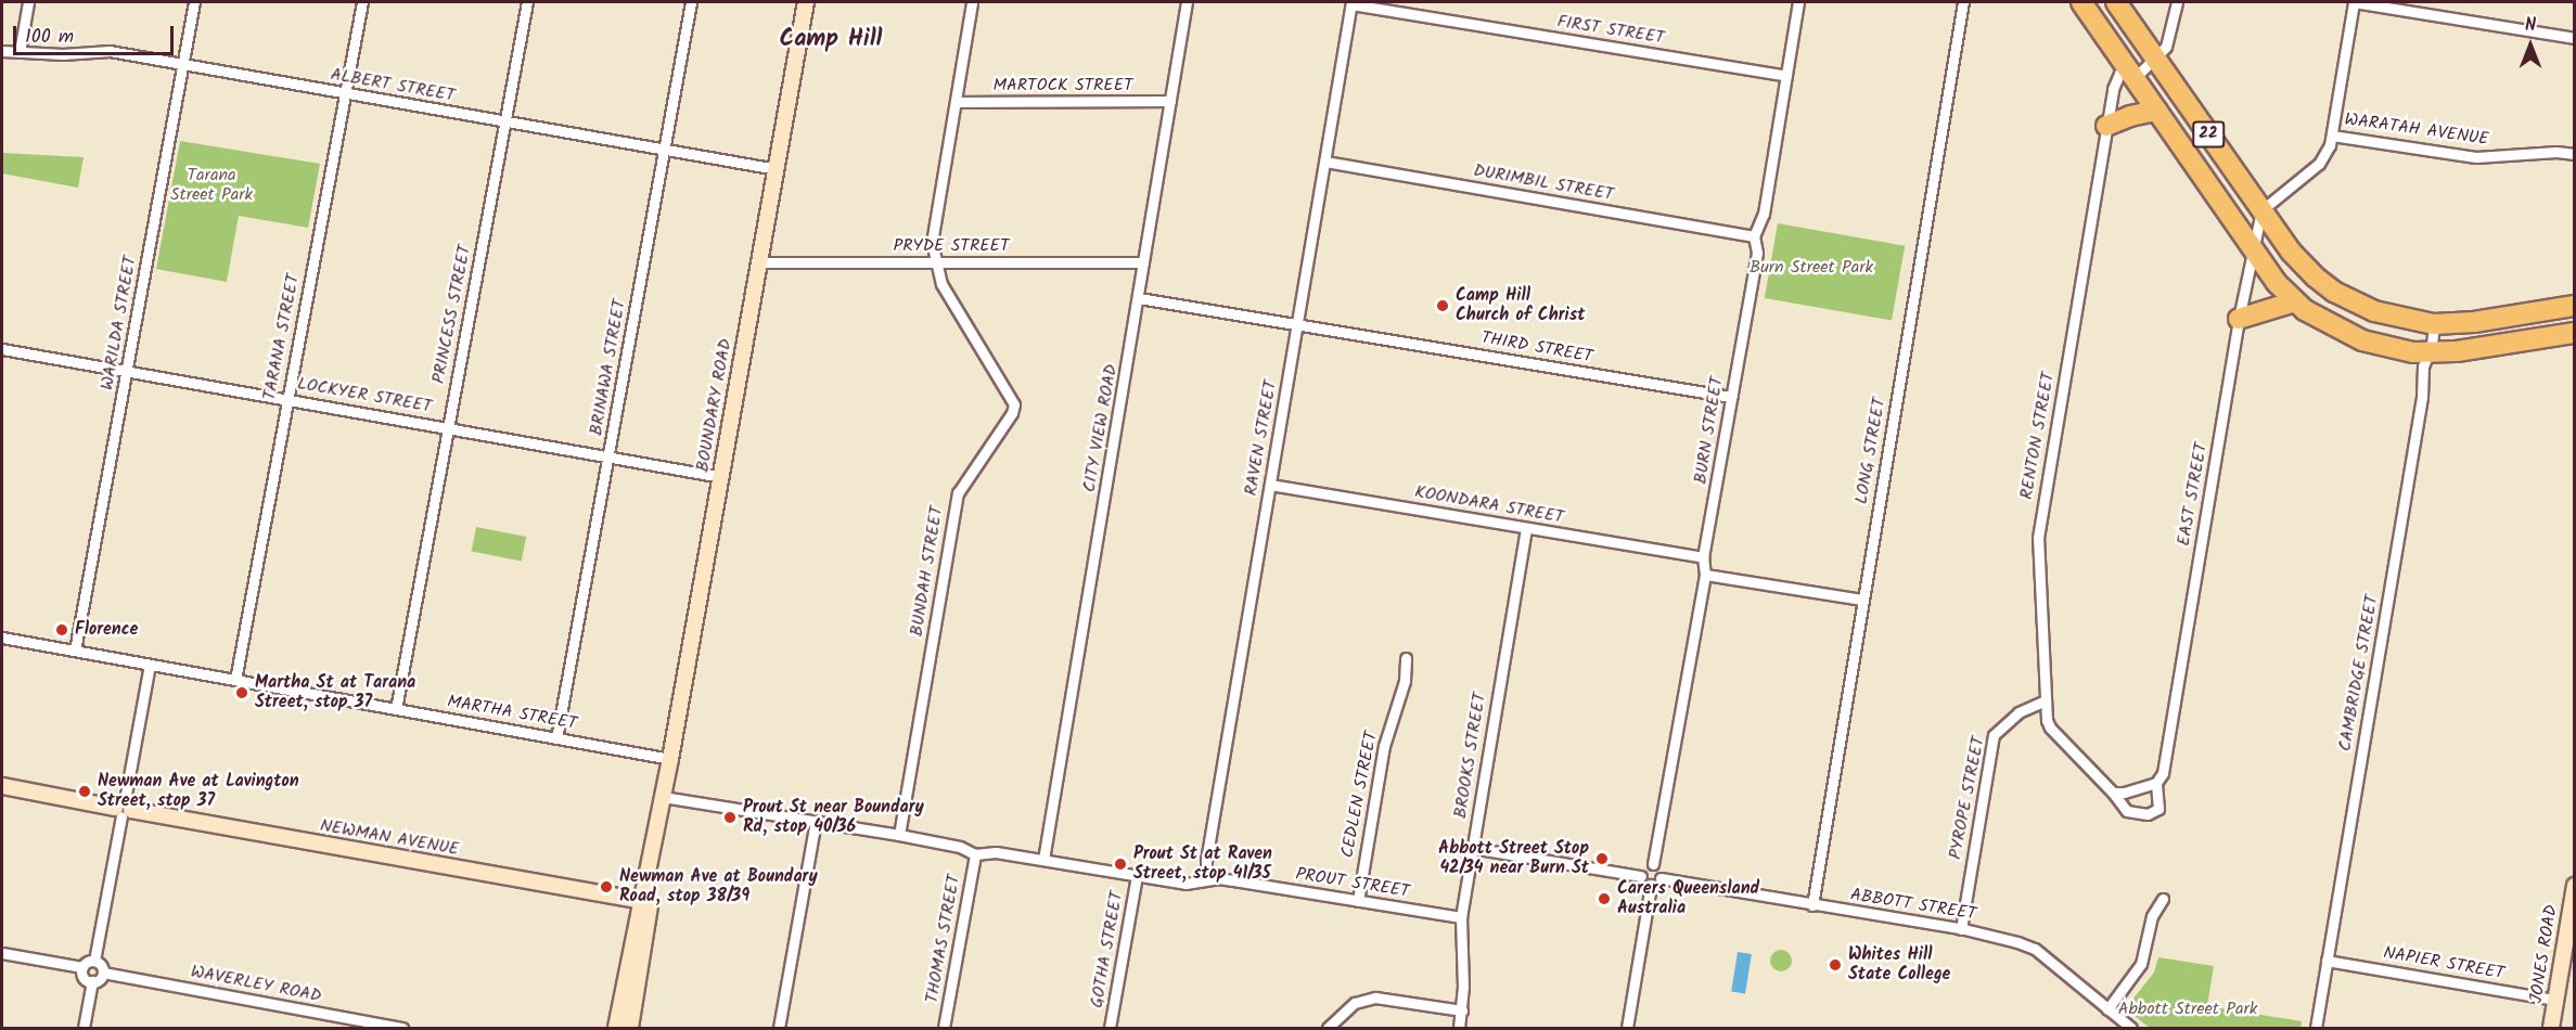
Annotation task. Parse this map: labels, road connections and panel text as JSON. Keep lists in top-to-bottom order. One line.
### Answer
{"streets":{"highway":["22"],"main road":["BOUNDARY ROAD","NEWMAN AVENUE","JONES ROAD"],"street":["FIRST STREET","ALBERT STREET","MARTOCK STREET","WARATAH AVENUE","DURIMBIL STREET","PRYDE STREET","PRINCESS STREET","WARILDA STREET","TARANA STREET","THIRD STREET","BRINAWA STREET","LOCKYER STREET","CITY VIEW ROAD","BURN STREET","RENTON STREET","RAVEN STREET","LONG STREET","EAST STREET","KOONDARA STREET","BUNDAH STREET","CAMBRIDGE STREET","MARTHA STREET","BROOKS STREET","CEDLEN STREET","PYROPE STREET","PROUT STREET","ABBOTT STREET","THOMAS STREET","GOTHA STREET","NAPIER STREET","WAVERLEY ROAD"]},"crossings":[["FIRST STREET","BURN STREET"],["FIRST STREET","RAVEN STREET"],["ALBERT STREET","PRINCESS STREET"],["ALBERT STREET","WARILDA STREET"],["ALBERT STREET","TARANA STREET"],["ALBERT STREET","BRINAWA STREET"],["ALBERT STREET","BOUNDARY ROAD"],["MARTOCK STREET","CITY VIEW ROAD"],["MARTOCK STREET","BUNDAH STREET"],["22","RENTON STREET"],["22","EAST STREET"],["22","CAMBRIDGE STREET"],["DURIMBIL STREET","BURN STREET"],["DURIMBIL STREET","RAVEN STREET"],["PRYDE STREET","BOUNDARY ROAD"],["PRYDE STREET","CITY VIEW ROAD"],["PRYDE STREET","BUNDAH STREET"],["PRINCESS STREET","LOCKYER STREET"],["PRINCESS STREET","MARTHA STREET"],["WARILDA STREET","LOCKYER STREET"],["WARILDA STREET","MARTHA STREET"],["TARANA STREET","LOCKYER STREET"],["TARANA STREET","MARTHA STREET"],["THIRD STREET","BURN STREET"],["THIRD STREET","RAVEN STREET"],["BRINAWA STREET","LOCKYER STREET"],["BRINAWA STREET","MARTHA STREET"],["LOCKYER STREET","BOUNDARY ROAD"],["BOUNDARY ROAD","MARTHA STREET"],["BOUNDARY ROAD","NEWMAN AVENUE"],["BOUNDARY ROAD","PROUT STREET"],["CITY VIEW ROAD","PROUT STREET"],["BURN STREET","KOONDARA STREET"],["BURN STREET","ABBOTT STREET"],["RENTON STREET","EAST STREET"],["RENTON STREET","PYROPE STREET"],["RAVEN STREET","KOONDARA STREET"],["RAVEN STREET","PROUT STREET"],["LONG STREET","ABBOTT STREET"],["KOONDARA STREET","BROOKS STREET"],["BUNDAH STREET","PROUT STREET"],["CAMBRIDGE STREET","NAPIER STREET"],["BROOKS STREET","PROUT STREET"],["CEDLEN STREET","PROUT STREET"],["PYROPE STREET","ABBOTT STREET"],["PROUT STREET","THOMAS STREET"],["PROUT STREET","GOTHA STREET"],["JONES ROAD","NAPIER STREET"]],"districts":["Camp Hill"],"parks":["Tarana Street Park","Burn Street Park","Abbott Street Park"],"places":["Camp Hill Church of Christ","Florence","Martha St at Tarana Street, stop 37","Newman Ave at Lavington Street, stop 37","Prout St near Boundary Rd, stop 40/36","Abbott Street Stop 42/34 near Burn St","Prout St at Raven Street, stop 41/35","Newman Ave at Boundary Road, stop 38/39","Carers Queensland Australia","Whites Hill State College"],"scale_bar":"100 m","north":"top"}
